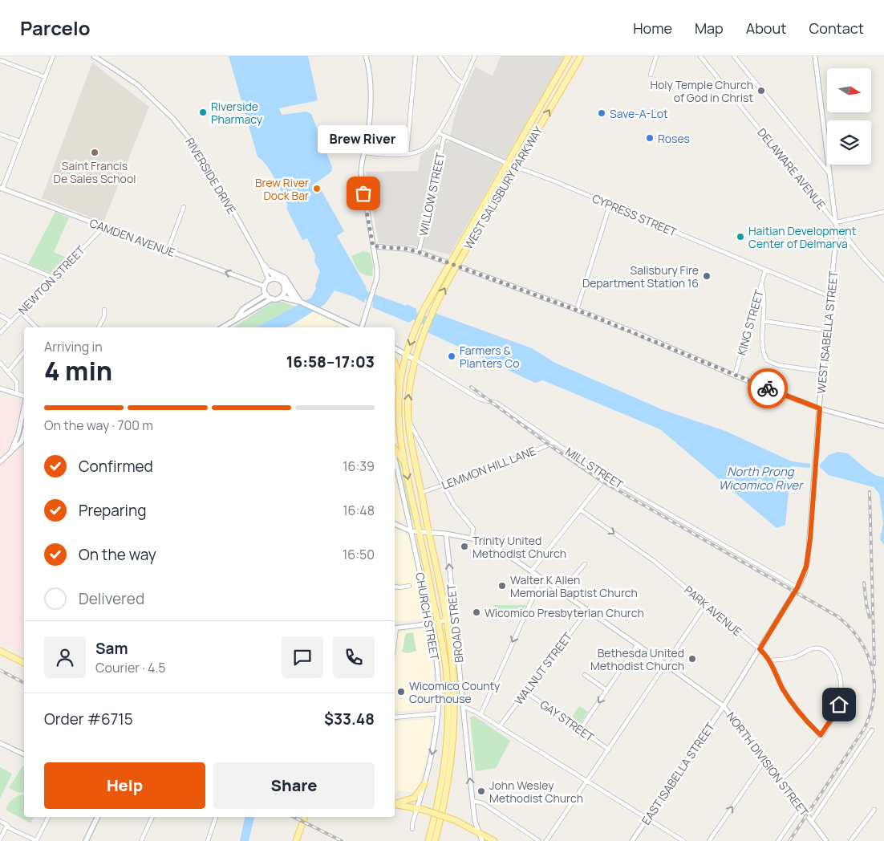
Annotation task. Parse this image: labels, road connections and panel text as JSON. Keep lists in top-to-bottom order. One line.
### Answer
{"streets":{"main road":["WEST SALISBURY PARKWAY","MILL STREET"],"street":["DELAWARE AVENUE","RIVERSIDE DRIVE","WILLOW STREET","CYPRESS STREET","CAMDEN AVENUE","NEWTON STREET","KING STREET","WEST ISABELLA STREET","LEMMON HILL LANE","PARK AVENUE","CHURCH STREET","BROAD STREET","WALNUT STREET","GAY STREET","NORTH DIVISION STREET","EAST ISABELLA STREET"]},"crossings":[["DELAWARE AVENUE","WEST ISABELLA STREET"],["RIVERSIDE DRIVE","CAMDEN AVENUE"],["WEST SALISBURY PARKWAY","CYPRESS STREET"],["WEST SALISBURY PARKWAY","LEMMON HILL LANE"],["WEST SALISBURY PARKWAY","MILL STREET"],["WEST SALISBURY PARKWAY","NORTH DIVISION STREET"],["WILLOW STREET","CYPRESS STREET"],["CYPRESS STREET","KING STREET"],["CYPRESS STREET","WEST ISABELLA STREET"],["CAMDEN AVENUE","NEWTON STREET"],["WEST ISABELLA STREET","MILL STREET"],["WEST ISABELLA STREET","PARK AVENUE"],["WEST ISABELLA STREET","NORTH DIVISION STREET"],["WEST ISABELLA STREET","EAST ISABELLA STREET"],["LEMMON HILL LANE","MILL STREET"],["CHURCH STREET","NORTH DIVISION STREET"],["BROAD STREET","NORTH DIVISION STREET"],["WALNUT STREET","GAY STREET"],["WALNUT STREET","NORTH DIVISION STREET"],["NORTH DIVISION STREET","EAST ISABELLA STREET"]],"one_way":["CAMDEN AVENUE","PARK AVENUE","BROAD STREET"],"water":["North Prong Wicomico River"],"places":["Holy Temple Church of God in Christ","Riverside Pharmacy","Save-A-Lot","Roses","Saint Francis De Sales School","Brew River Dock Bar","Brew River","Haitian Development Center of Delmarva","Salisbury Fire Department Station 16","Farmers & Planters Co","Trinity United Methodist Church","Walter K Allen Memorial Baptist Church","Wicomico Presbyterian Church","Bethesda United Methodist Church","Wicomico County Courthouse","John Wesley Methodist Church"],"north":"right","page":{"header":"Parcelo","nav":["Home","Map","About","Contact"],"bubble":"Brew River","heading":["4 min","Arriving in","16:58–17:03"],"panel":["Sam","Courier · 4.5","Order #6715","$33.48"],"bar":"On the way · 700 m","list":[["Confirmed","16:39"],["Preparing","16:48"],["On the way","16:50"],"Delivered"],"buttons":["Help","Share"]}}
